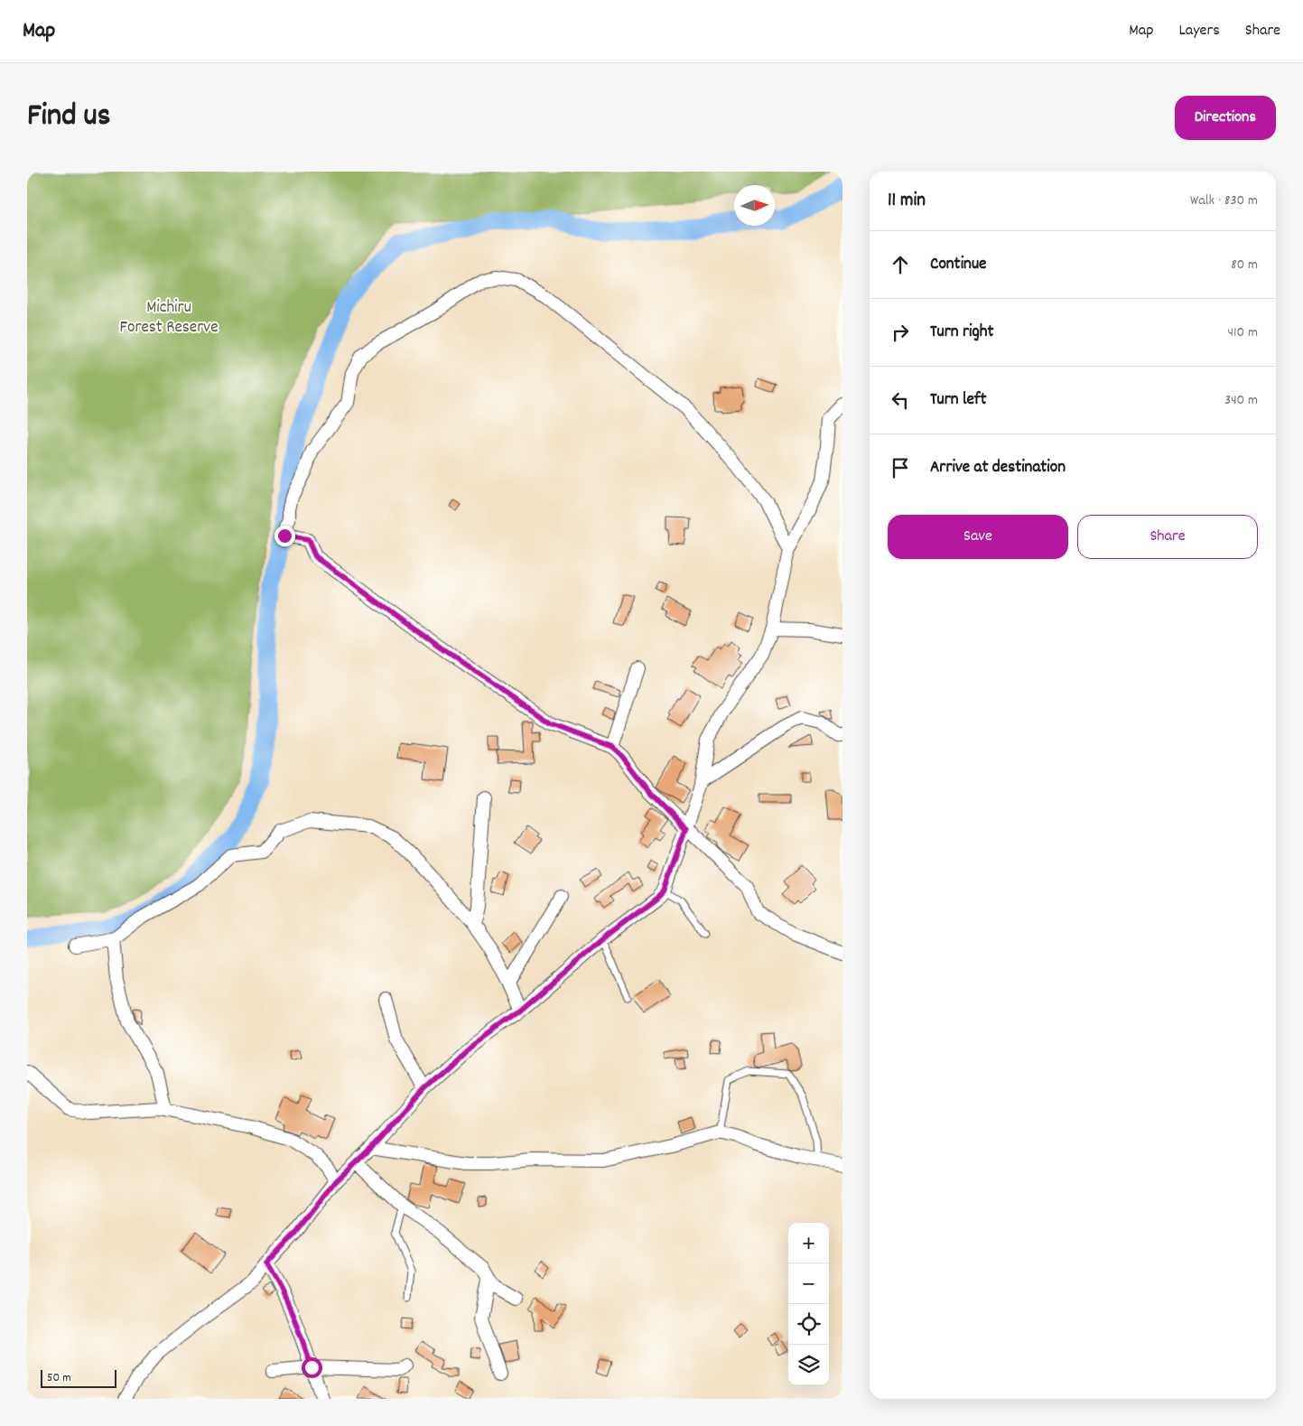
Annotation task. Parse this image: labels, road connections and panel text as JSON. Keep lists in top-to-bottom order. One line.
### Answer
{"parks":["Michiru Forest Reserve"],"scale_bar":"50 m","north":"right","page":{"header":"Map","nav":["Map","Layers","Share"],"title":"Find us","buttons":["Directions",["Save","Share"]],"heading":["11 min","Walk · 830 m"],"list":[["Continue","80 m"],["Turn right","410 m"],["Turn left","340 m"],"Arrive at destination"],"map_buttons":["+","−"],"scale":"50 m"}}
